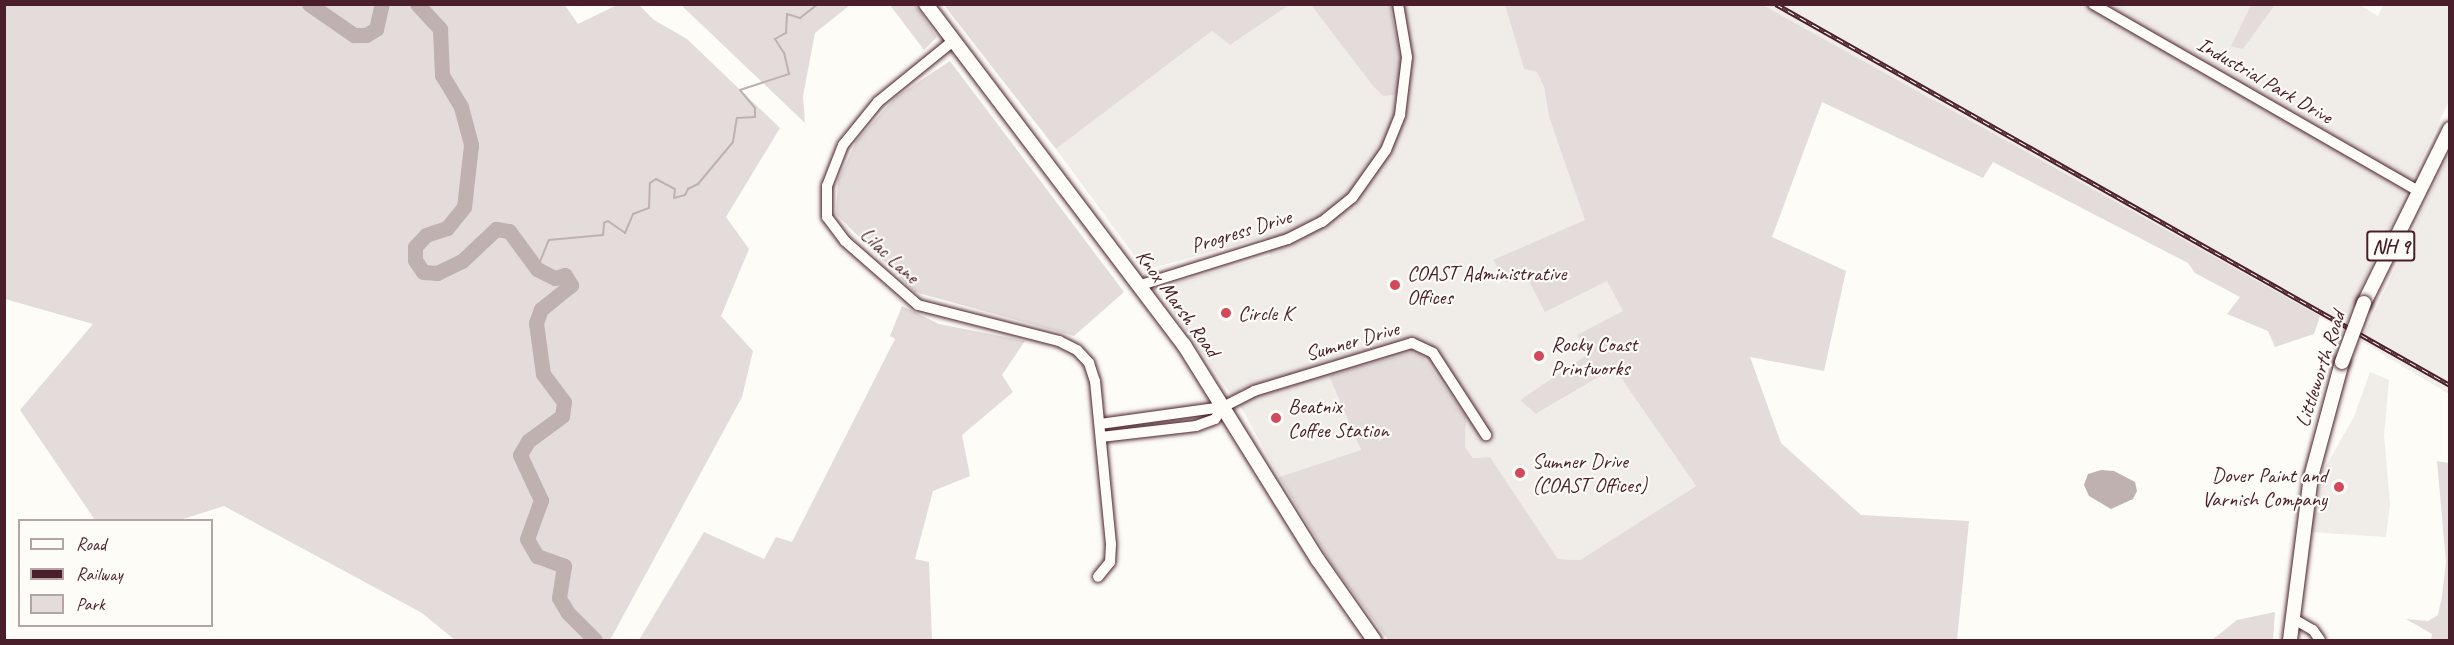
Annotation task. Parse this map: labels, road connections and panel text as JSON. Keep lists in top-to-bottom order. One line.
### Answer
{"streets":{"main road":["NH 9","Knox Marsh Road","Littleworth Road"],"street":["Industrial Park Drive","Progress Drive","Lilac Lane","Sumner Drive"]},"crossings":[["Industrial Park Drive","Littleworth Road"],["Progress Drive","Knox Marsh Road"],["Lilac Lane","Knox Marsh Road"],["Knox Marsh Road","Sumner Drive"]],"places":["COAST Administrative Offices","Circle K","Rocky Coast Printworks","Beatnix Coffee Station","Sumner Drive (COAST Offices)","Dover Paint and Varnish Company"],"legend":["Road","Railway","Park"]}
